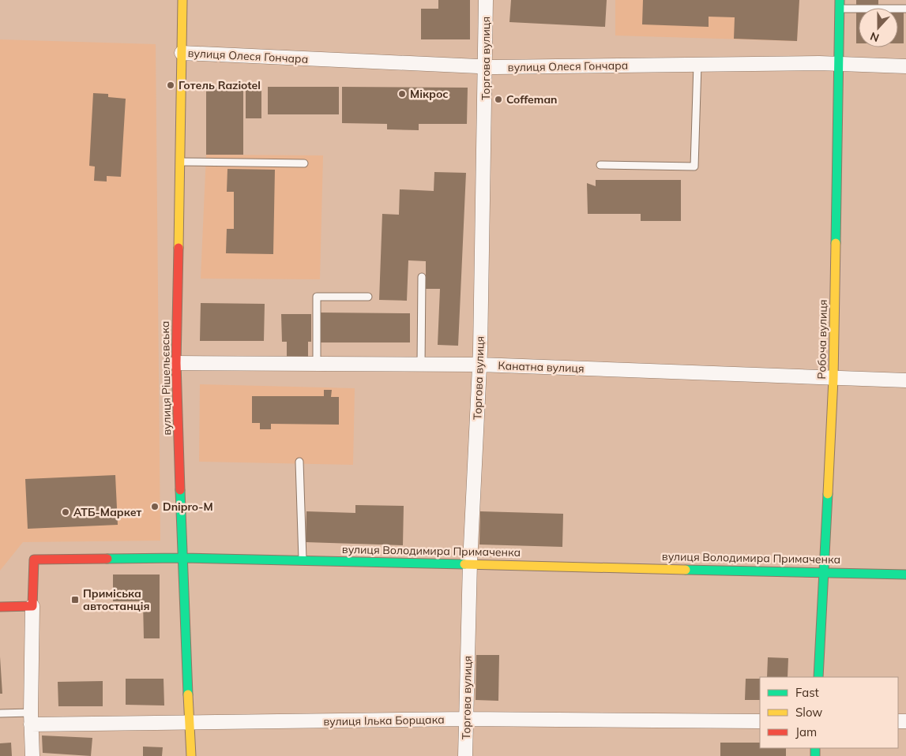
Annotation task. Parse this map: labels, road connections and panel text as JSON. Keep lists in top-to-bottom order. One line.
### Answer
{"streets":{"street":["вулиця Олеся Гончара","Торгова вулиця","Робоча вулиця","Канатна вулиця","вулиця Рішельєвська","вулиця Володимира Примаченка","вулиця Ілька Борщака"]},"crossings":[["вулиця Олеся Гончара","Торгова вулиця"],["вулиця Олеся Гончара","Робоча вулиця"],["вулиця Олеся Гончара","вулиця Рішельєвська"],["Торгова вулиця","Канатна вулиця"],["Торгова вулиця","вулиця Володимира Примаченка"],["Торгова вулиця","вулиця Ілька Борщака"],["Робоча вулиця","Канатна вулиця"],["Робоча вулиця","вулиця Володимира Примаченка"],["Канатна вулиця","вулиця Рішельєвська"],["вулиця Рішельєвська","вулиця Володимира Примаченка"],["вулиця Рішельєвська","вулиця Ілька Борщака"]],"places":{"other":["Готель Raziotel","Мікрос","Coffeman","Dnipro-M","АТБ-Маркет"],"transit":["Приміська автостанцiя"]},"legend":["Fast","Slow","Jam"],"north":"bottom"}
